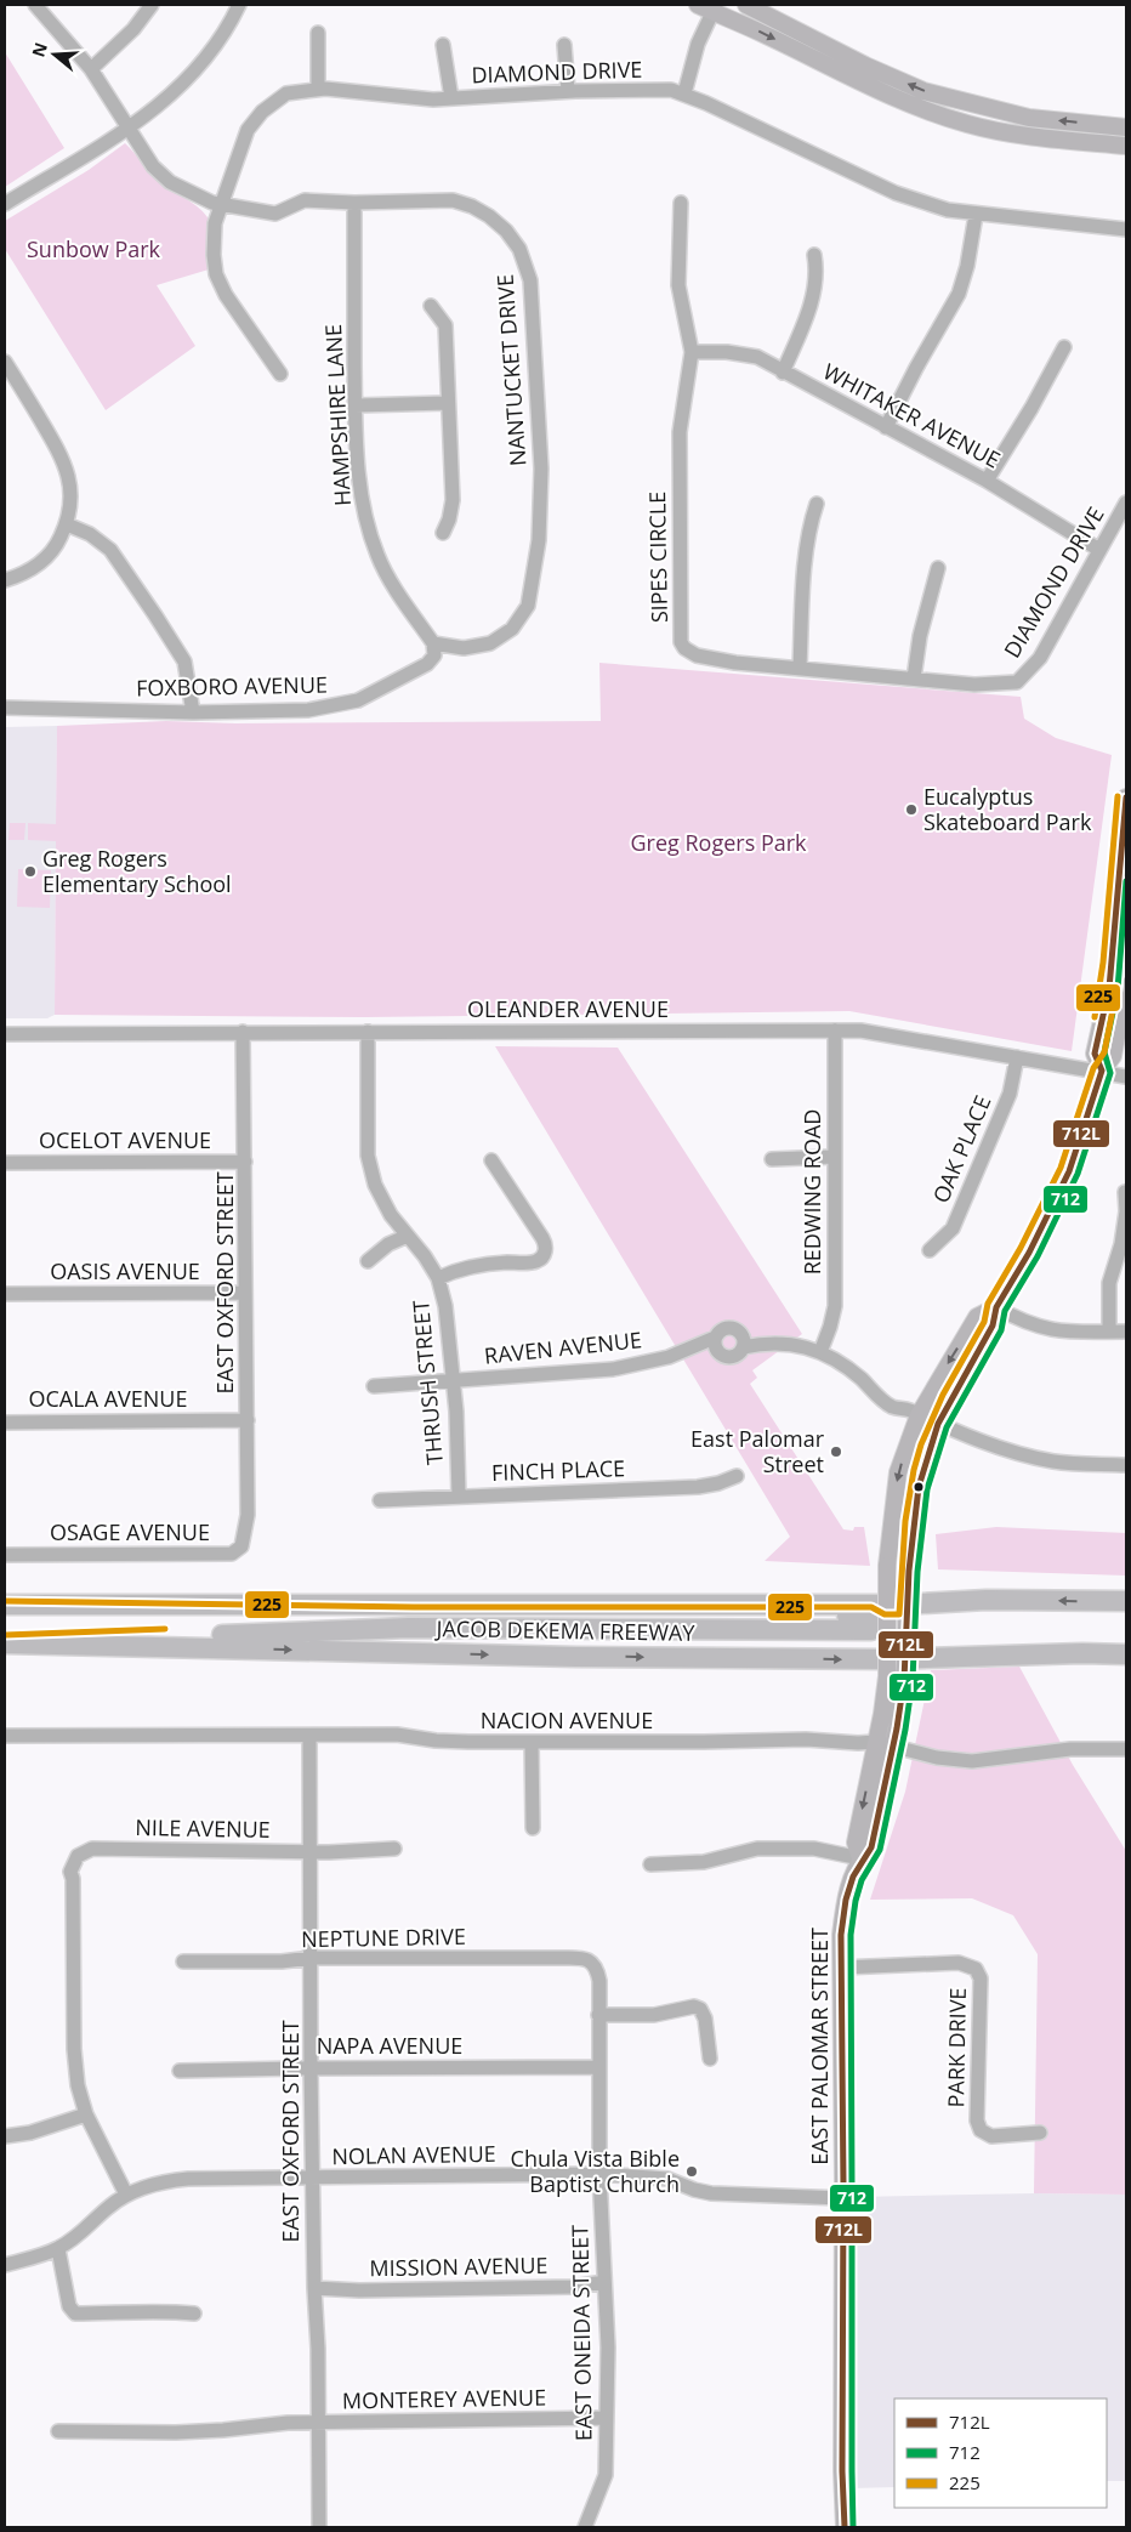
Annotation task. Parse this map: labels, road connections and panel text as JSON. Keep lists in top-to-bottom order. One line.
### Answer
{"streets":{"highway":["JACOB DEKEMA FREEWAY"],"main road":["EAST PALOMAR STREET"],"street":["DIAMOND DRIVE","NANTUCKET DRIVE","HAMPSHIRE LANE","WHITAKER AVENUE","SIPES CIRCLE","FOXBORO AVENUE","OLEANDER AVENUE","OCELOT AVENUE","OAK PLACE","REDWING ROAD","OASIS AVENUE","EAST OXFORD STREET","RAVEN AVENUE","THRUSH STREET","OCALA AVENUE","FINCH PLACE","OSAGE AVENUE","NACION AVENUE","NILE AVENUE","NEPTUNE DRIVE","NAPA AVENUE","PARK DRIVE","NOLAN AVENUE","MISSION AVENUE","EAST ONEIDA STREET","MONTEREY AVENUE"]},"crossings":[["DIAMOND DRIVE","NANTUCKET DRIVE"],["DIAMOND DRIVE","WHITAKER AVENUE"],["DIAMOND DRIVE","SIPES CIRCLE"],["NANTUCKET DRIVE","HAMPSHIRE LANE"],["NANTUCKET DRIVE","FOXBORO AVENUE"],["HAMPSHIRE LANE","FOXBORO AVENUE"],["WHITAKER AVENUE","SIPES CIRCLE"],["OLEANDER AVENUE","OAK PLACE"],["OLEANDER AVENUE","REDWING ROAD"],["OLEANDER AVENUE","EAST OXFORD STREET"],["OLEANDER AVENUE","THRUSH STREET"],["OLEANDER AVENUE","EAST PALOMAR STREET"],["OCELOT AVENUE","EAST OXFORD STREET"],["OASIS AVENUE","EAST OXFORD STREET"],["EAST OXFORD STREET","OCALA AVENUE"],["EAST OXFORD STREET","OSAGE AVENUE"],["EAST OXFORD STREET","NACION AVENUE"],["EAST OXFORD STREET","NILE AVENUE"],["EAST OXFORD STREET","NEPTUNE DRIVE"],["EAST OXFORD STREET","NAPA AVENUE"],["EAST OXFORD STREET","NOLAN AVENUE"],["EAST OXFORD STREET","MISSION AVENUE"],["EAST OXFORD STREET","MONTEREY AVENUE"],["RAVEN AVENUE","THRUSH STREET"],["THRUSH STREET","FINCH PLACE"],["NACION AVENUE","EAST PALOMAR STREET"],["NEPTUNE DRIVE","EAST ONEIDA STREET"],["NAPA AVENUE","EAST ONEIDA STREET"],["EAST PALOMAR STREET","PARK DRIVE"],["EAST PALOMAR STREET","NOLAN AVENUE"],["NOLAN AVENUE","EAST ONEIDA STREET"],["MISSION AVENUE","EAST ONEIDA STREET"],["EAST ONEIDA STREET","MONTEREY AVENUE"]],"parks":["Sunbow Park","Greg Rogers Park"],"places":["Eucalyptus Skateboard Park","Greg Rogers Elementary School","East Palomar Street","Chula Vista Bible Baptist Church"],"lines":["transit line 225","transit line 712L","transit line 712"],"legend":["712L","712","225"],"north":"left"}
